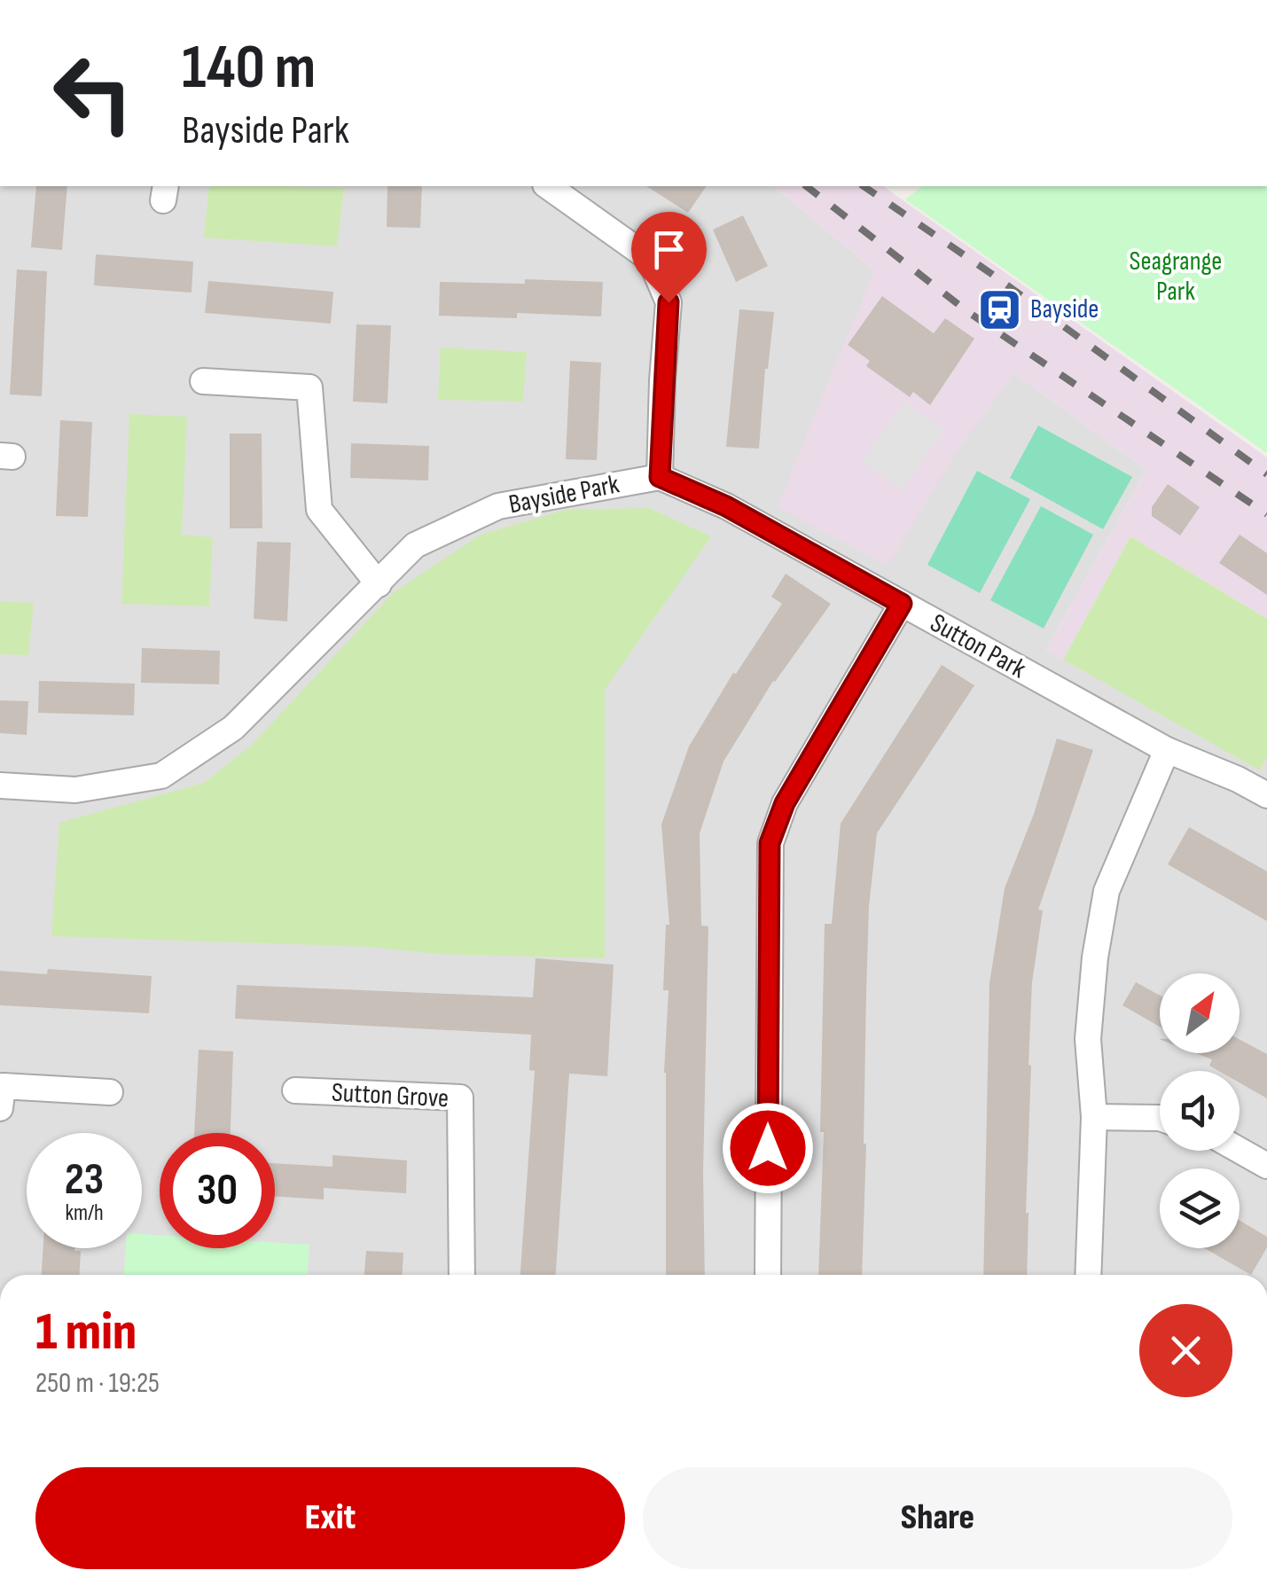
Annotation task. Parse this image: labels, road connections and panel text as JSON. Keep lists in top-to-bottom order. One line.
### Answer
{"streets":{"street":["Bayside Park","Sutton Park","Sutton Grove"]},"parks":["Seagrange Park"],"places":{"station":["Bayside"]},"north":"top right","page":{"turn":["140 m","Bayside Park"],"speed":"23 km/h","limit":"30","heading":["1 min","250 m · 19:25"],"buttons":["Exit","Share"]}}
